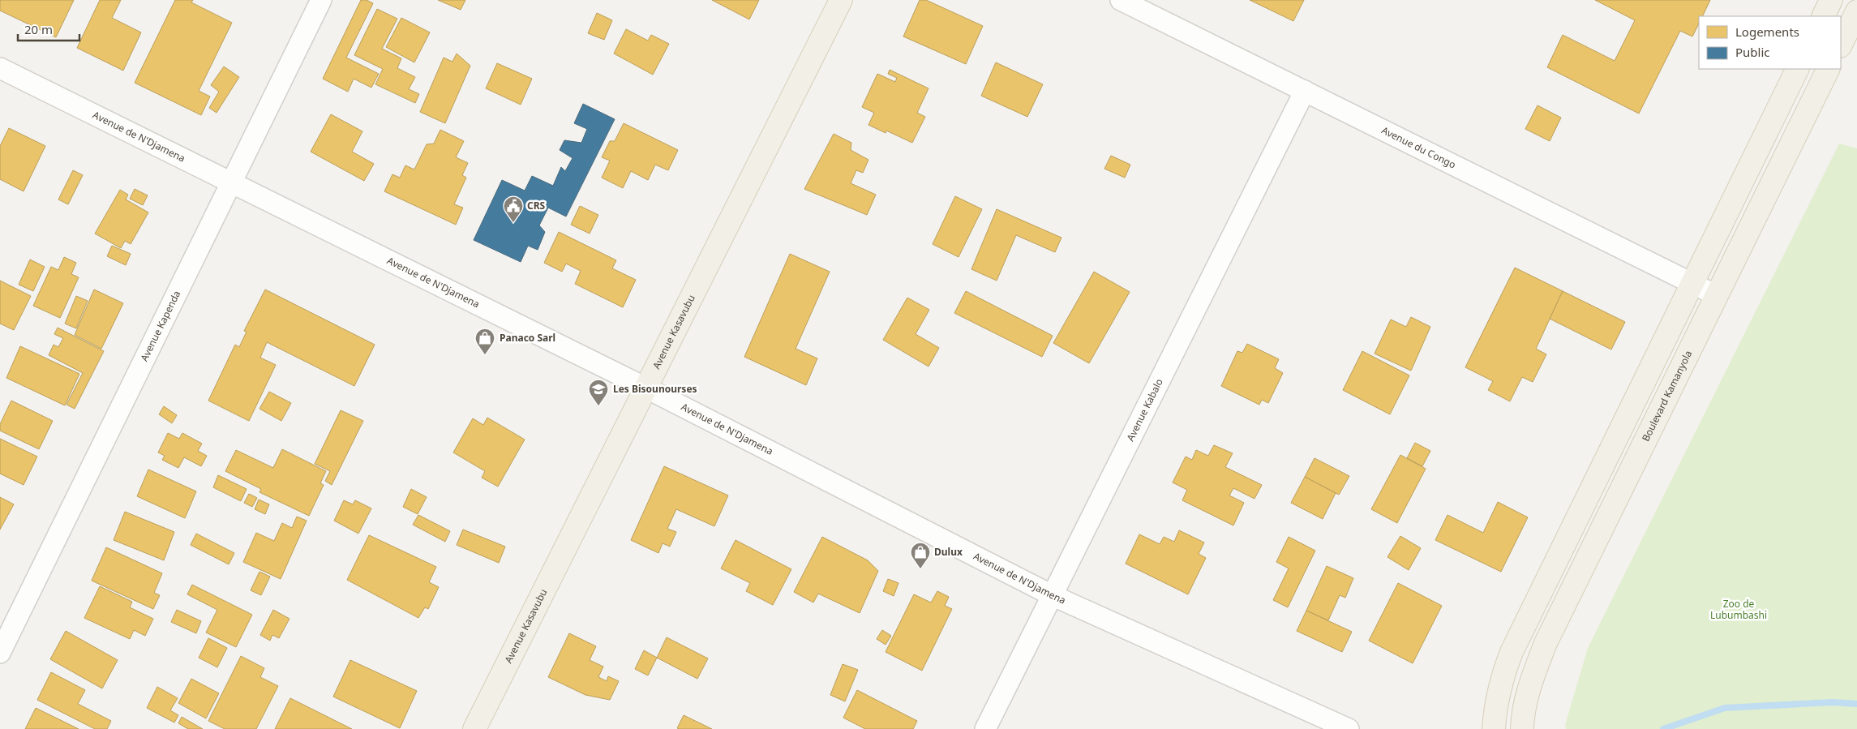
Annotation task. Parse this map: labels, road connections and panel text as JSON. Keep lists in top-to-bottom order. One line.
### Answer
{"streets":{"main road":["Avenue Kasavubu","Boulevard Kamanyola"],"street":["Avenue de N'Djamena","Avenue du Congo","Avenue Kapenda","Avenue Kabalo"]},"crossings":[["Avenue de N'Djamena","Avenue Kapenda"],["Avenue de N'Djamena","Avenue Kasavubu"],["Avenue de N'Djamena","Avenue Kabalo"],["Avenue du Congo","Boulevard Kamanyola"],["Avenue du Congo","Avenue Kabalo"]],"parks":["Zoo de Lubumbashi"],"places":{"public building":["CRS"],"shop":["Panaco Sarl","Dulux"],"school or university":["Les Bisounourses"]},"legend":["Logements","Public"],"scale_bar":"20 m"}
